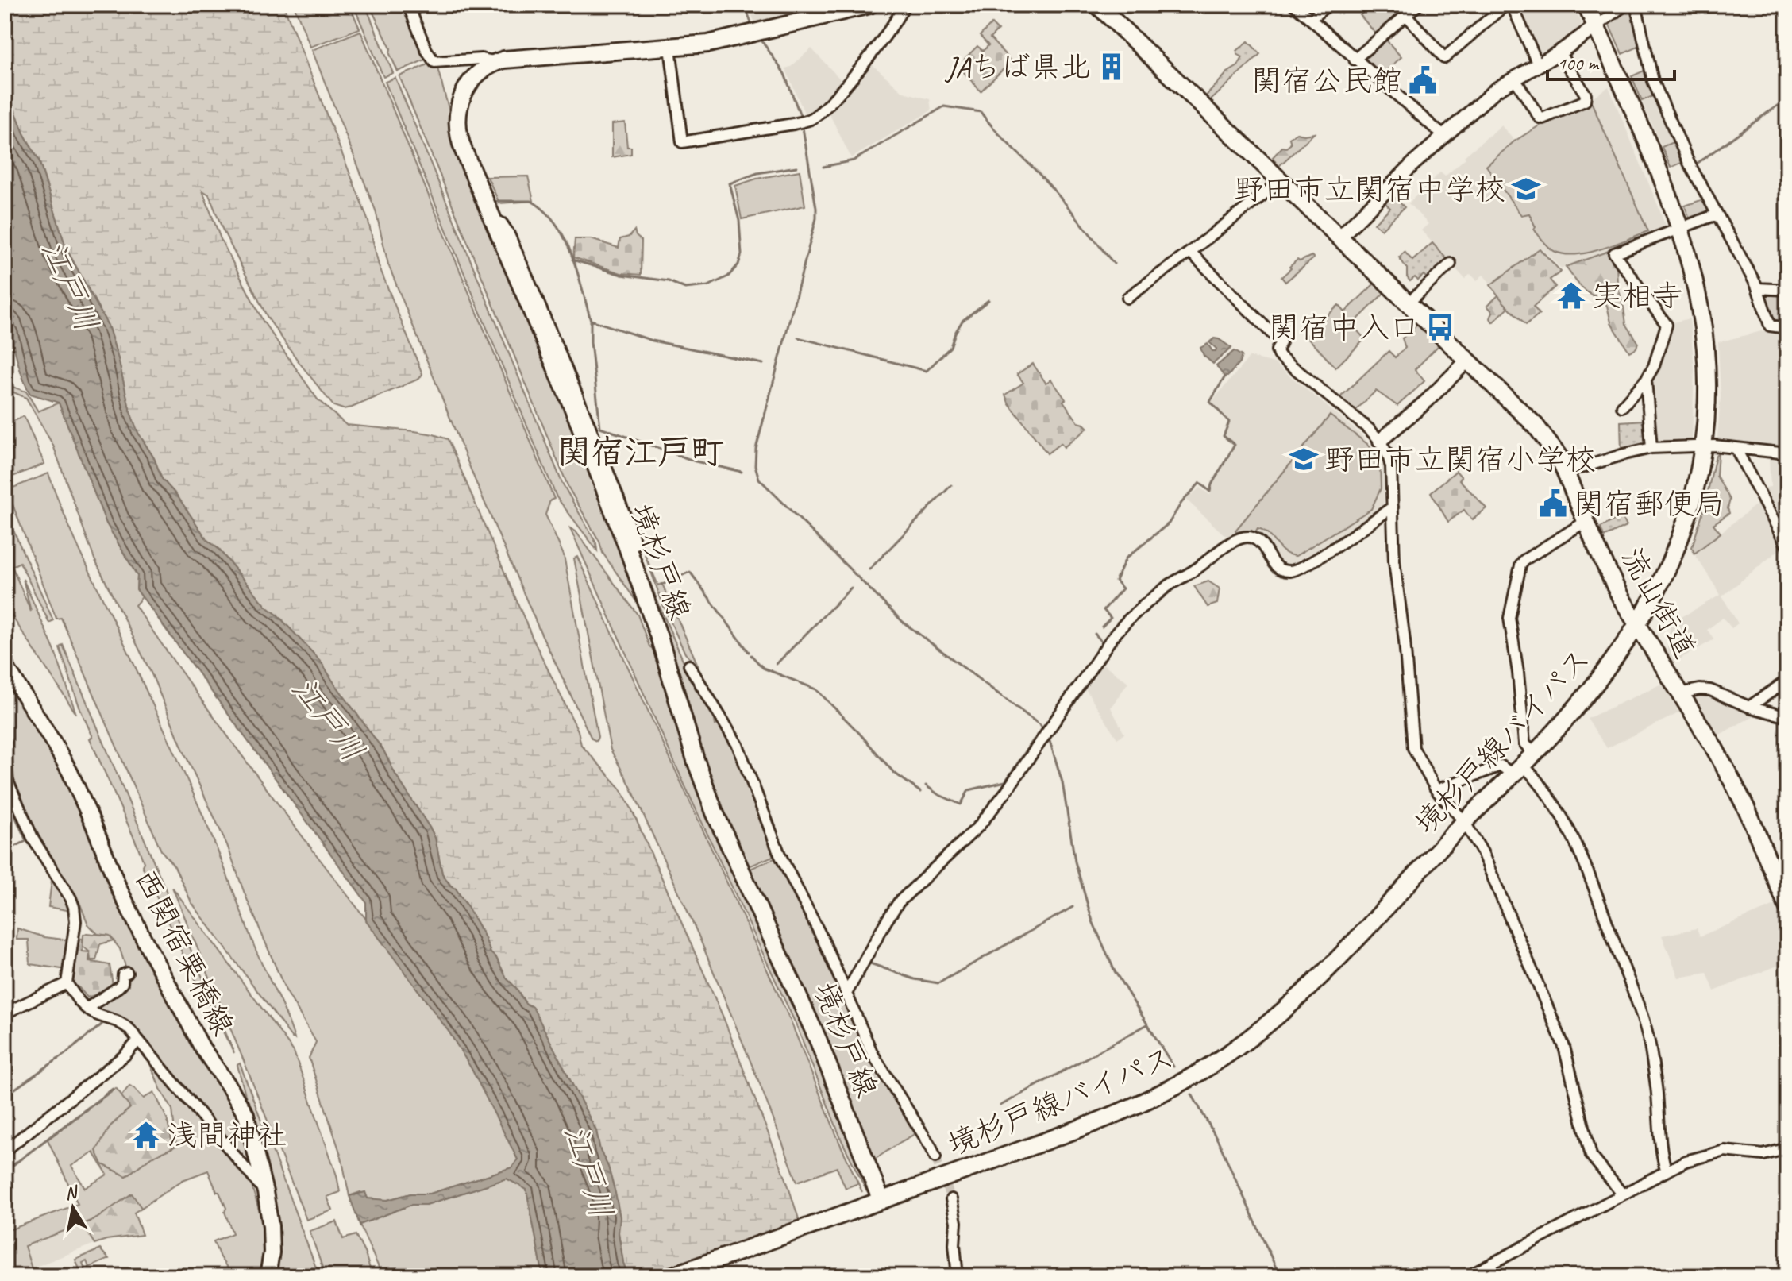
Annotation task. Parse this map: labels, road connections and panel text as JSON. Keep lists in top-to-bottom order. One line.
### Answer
{"streets":{"main road":["境杉戸線","流山街道","境杉戸線バイパス","西関宿栗橋線"]},"crossings":[["境杉戸線","境杉戸線バイパス"],["流山街道","境杉戸線バイパス"]],"districts":["関宿江戸町"],"water":["江戸川"],"places":{"building":["JAちば県北"],"public building":["関宿公民館","関宿郵便局"],"school or university":["野田市立関宿中学校","野田市立関宿小学校"],"temple":["実相寺","浅間神社"],"bus stop":["関宿中入口"]},"scale_bar":"100 m","north":"top"}
